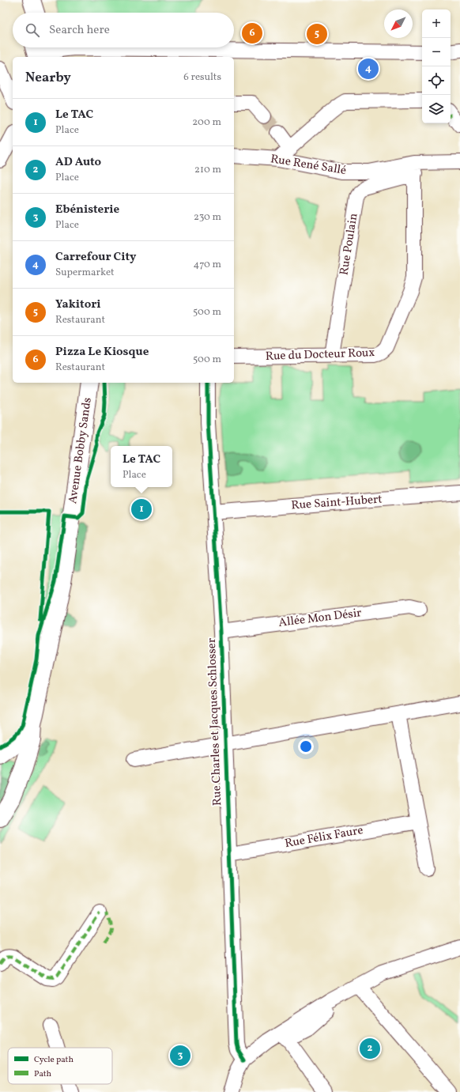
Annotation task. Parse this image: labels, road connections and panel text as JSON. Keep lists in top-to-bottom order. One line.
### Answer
{"streets":{"main road":["Avenue Bobby Sands"],"street":["Rue René Sallé","Rue Poulain","Rue du Docteur Roux","Rue Saint-Hubert","Allée Mon Désir","Rue Charles et Jacques Schlosser","Rue Félix Faure"]},"crossings":[["Rue René Sallé","Rue Poulain"],["Rue René Sallé","Rue du Docteur Roux"],["Rue Poulain","Rue du Docteur Roux"],["Rue Saint-Hubert","Rue Charles et Jacques Schlosser"],["Allée Mon Désir","Rue Charles et Jacques Schlosser"],["Rue Charles et Jacques Schlosser","Rue Félix Faure"]],"legend":["Cycle path","Path"],"north":"bottom left","page":{"map_buttons":["+","−"],"search":"Search here","pins":["6","5","4","1","2","3"],"heading":["Nearby","6 results"],"list":[{"mark":"1","name":"Le TAC","note":"Place","value":"200 m"},{"mark":"2","name":"AD Auto","note":"Place","value":"210 m"},{"mark":"3","name":"Ebénisterie","note":"Place","value":"230 m"},{"mark":"4","name":"Carrefour City","note":"Supermarket","value":"470 m"},{"mark":"5","name":"Yakitori","note":"Restaurant","value":"500 m"},{"mark":"6","name":"Pizza Le Kiosque","note":"Restaurant","value":"500 m"}],"popup":["Le TAC","Place"]}}
